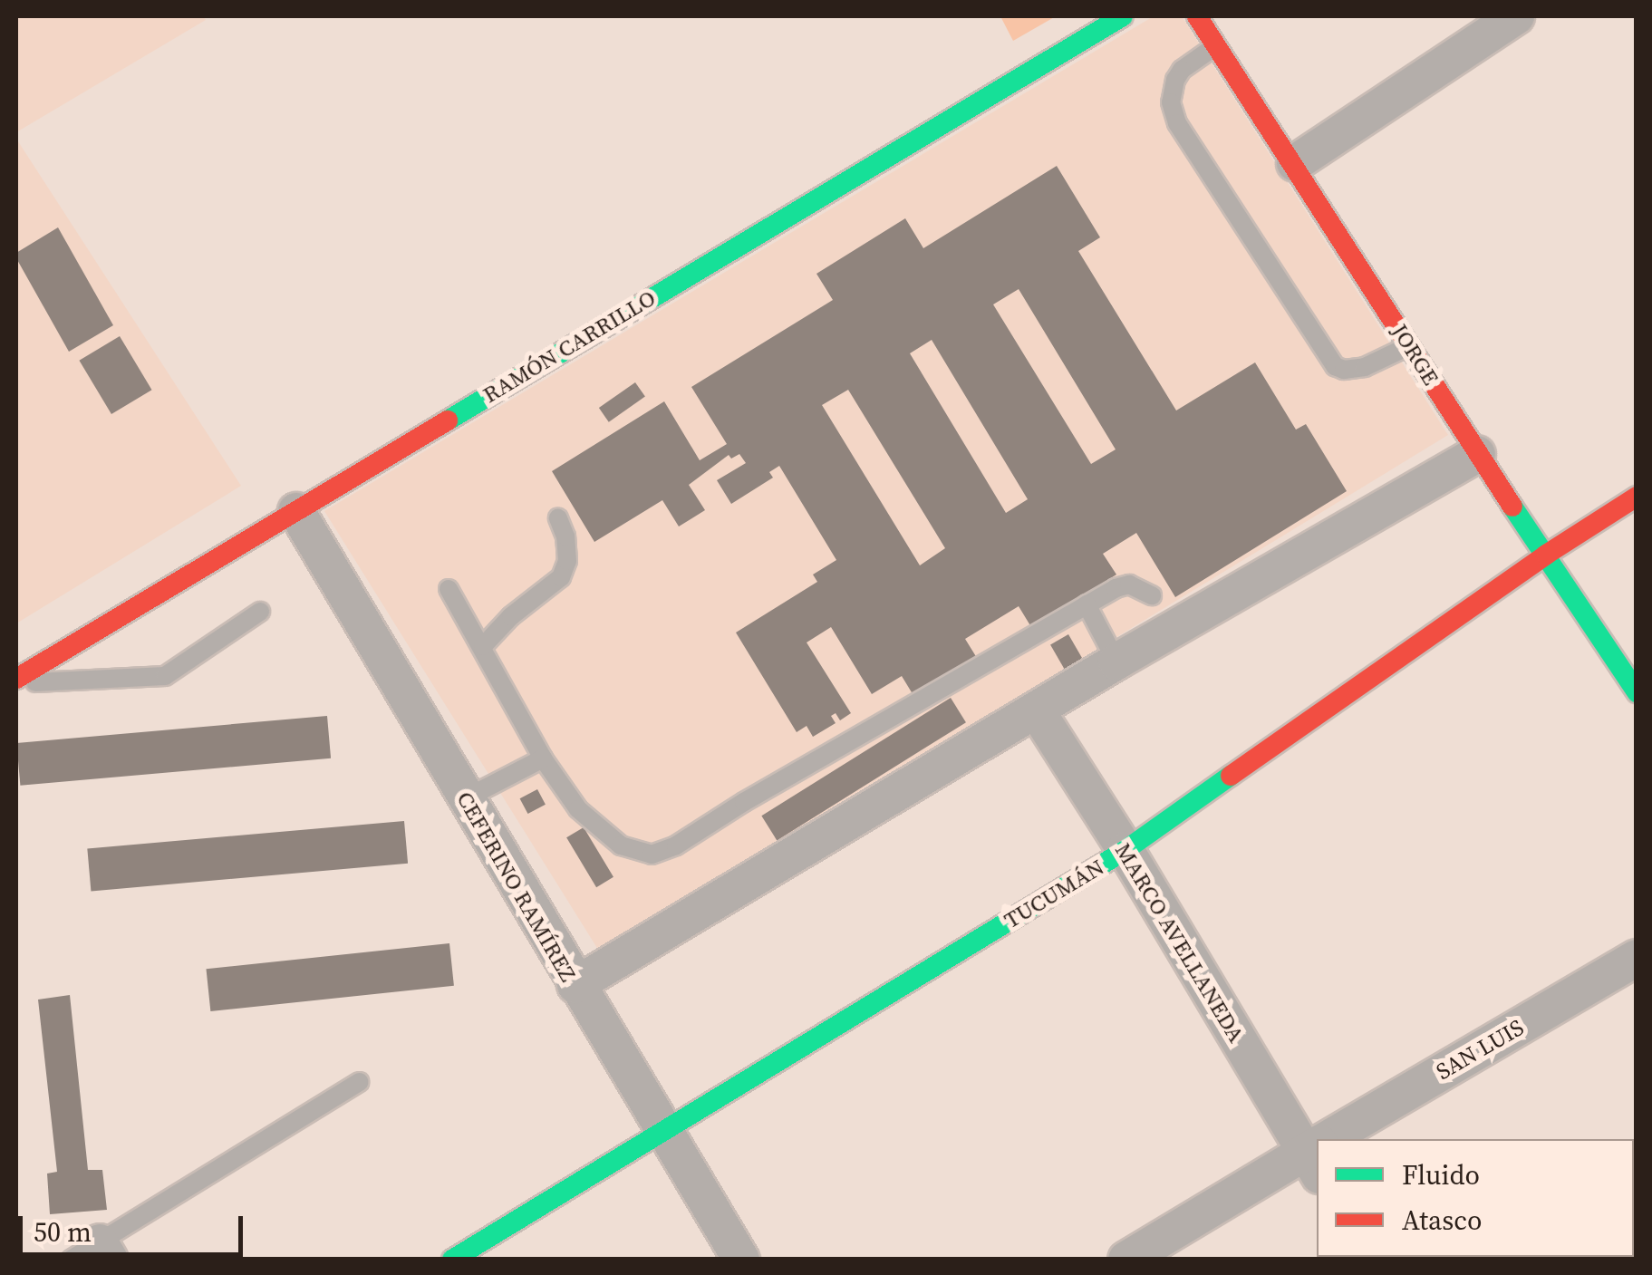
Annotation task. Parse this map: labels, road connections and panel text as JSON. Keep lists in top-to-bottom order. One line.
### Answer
{"streets":{"street":["RAMÓN CARRILLO","JORGE","CEFERINO RAMÍREZ","TUCUMÁN","MARCO AVELLANEDA","SAN LUIS"]},"crossings":[["RAMÓN CARRILLO","CEFERINO RAMÍREZ"],["JORGE","TUCUMÁN"],["CEFERINO RAMÍREZ","TUCUMÁN"],["TUCUMÁN","MARCO AVELLANEDA"],["MARCO AVELLANEDA","SAN LUIS"]],"legend":["Fluido","Atasco"],"scale_bar":"50 m"}
